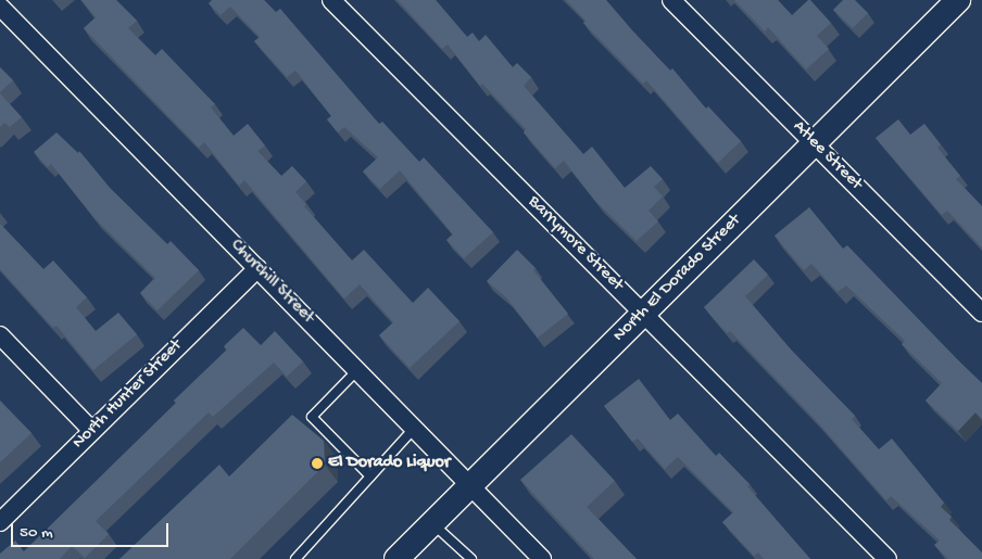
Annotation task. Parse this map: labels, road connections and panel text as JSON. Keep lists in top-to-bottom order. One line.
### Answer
{"streets":{"main road":["North El Dorado Street"],"street":["Atlee Street","Barrymore Street","Churchill Street","North Hunter Street"]},"crossings":[["Atlee Street","North El Dorado Street"],["Barrymore Street","North El Dorado Street"],["North El Dorado Street","Churchill Street"],["Churchill Street","North Hunter Street"]],"places":["El Dorado Liquor"],"scale_bar":"50 m"}
